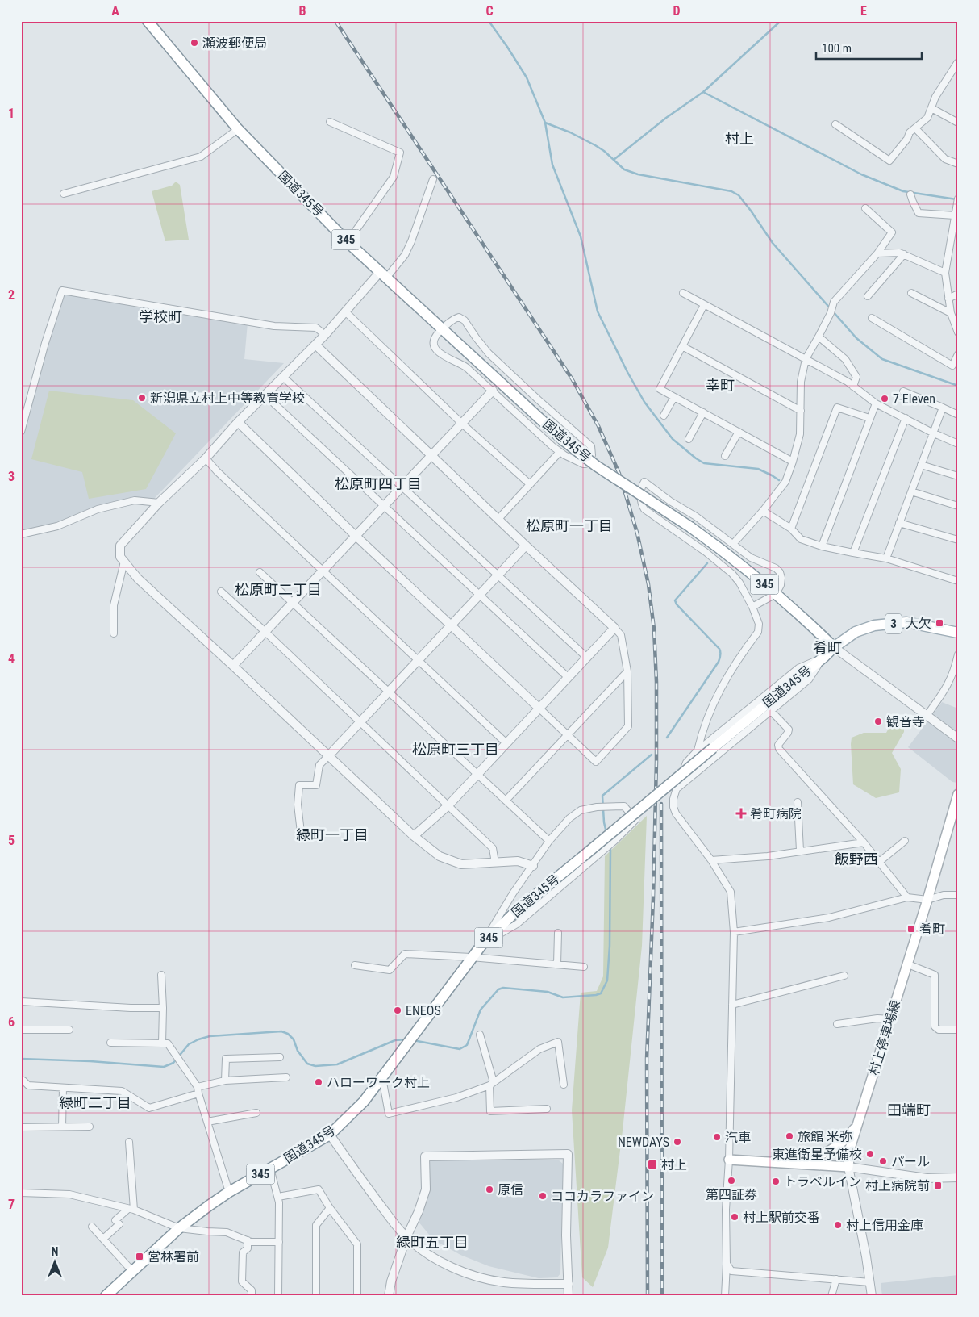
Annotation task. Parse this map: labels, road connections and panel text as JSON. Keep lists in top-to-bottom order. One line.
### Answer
{"streets":{"main road":["国道345号","345","3","村上停車場線"]},"crossings":[["国道345号","3"]],"districts":["村上","学校町","幸町","松原町四丁目","松原町一丁目","松原町二丁目","肴町","松原町三丁目","緑町一丁目","飯野西","緑町二丁目","田端町","緑町五丁目"],"places":{"other":["瀬波郵便局","新潟県立村上中等教育学校","7-Eleven","観音寺","ENEOS","ハローワーク村上","旅館 米弥","汽車","NEWDAYS","東進衛星予備校","パール","第四証券","トラベルイン","原信","ココカラファイン","村上駅前交番","村上信用金庫"],"transit":["大欠","肴町","村上","村上病院前","営林署前"],"health":["肴町病院"]},"scale_bar":"100 m","north":"top","grid":{"columns":["A","B","C","D","E"],"rows":["1","2","3","4","5","6","7"]}}
